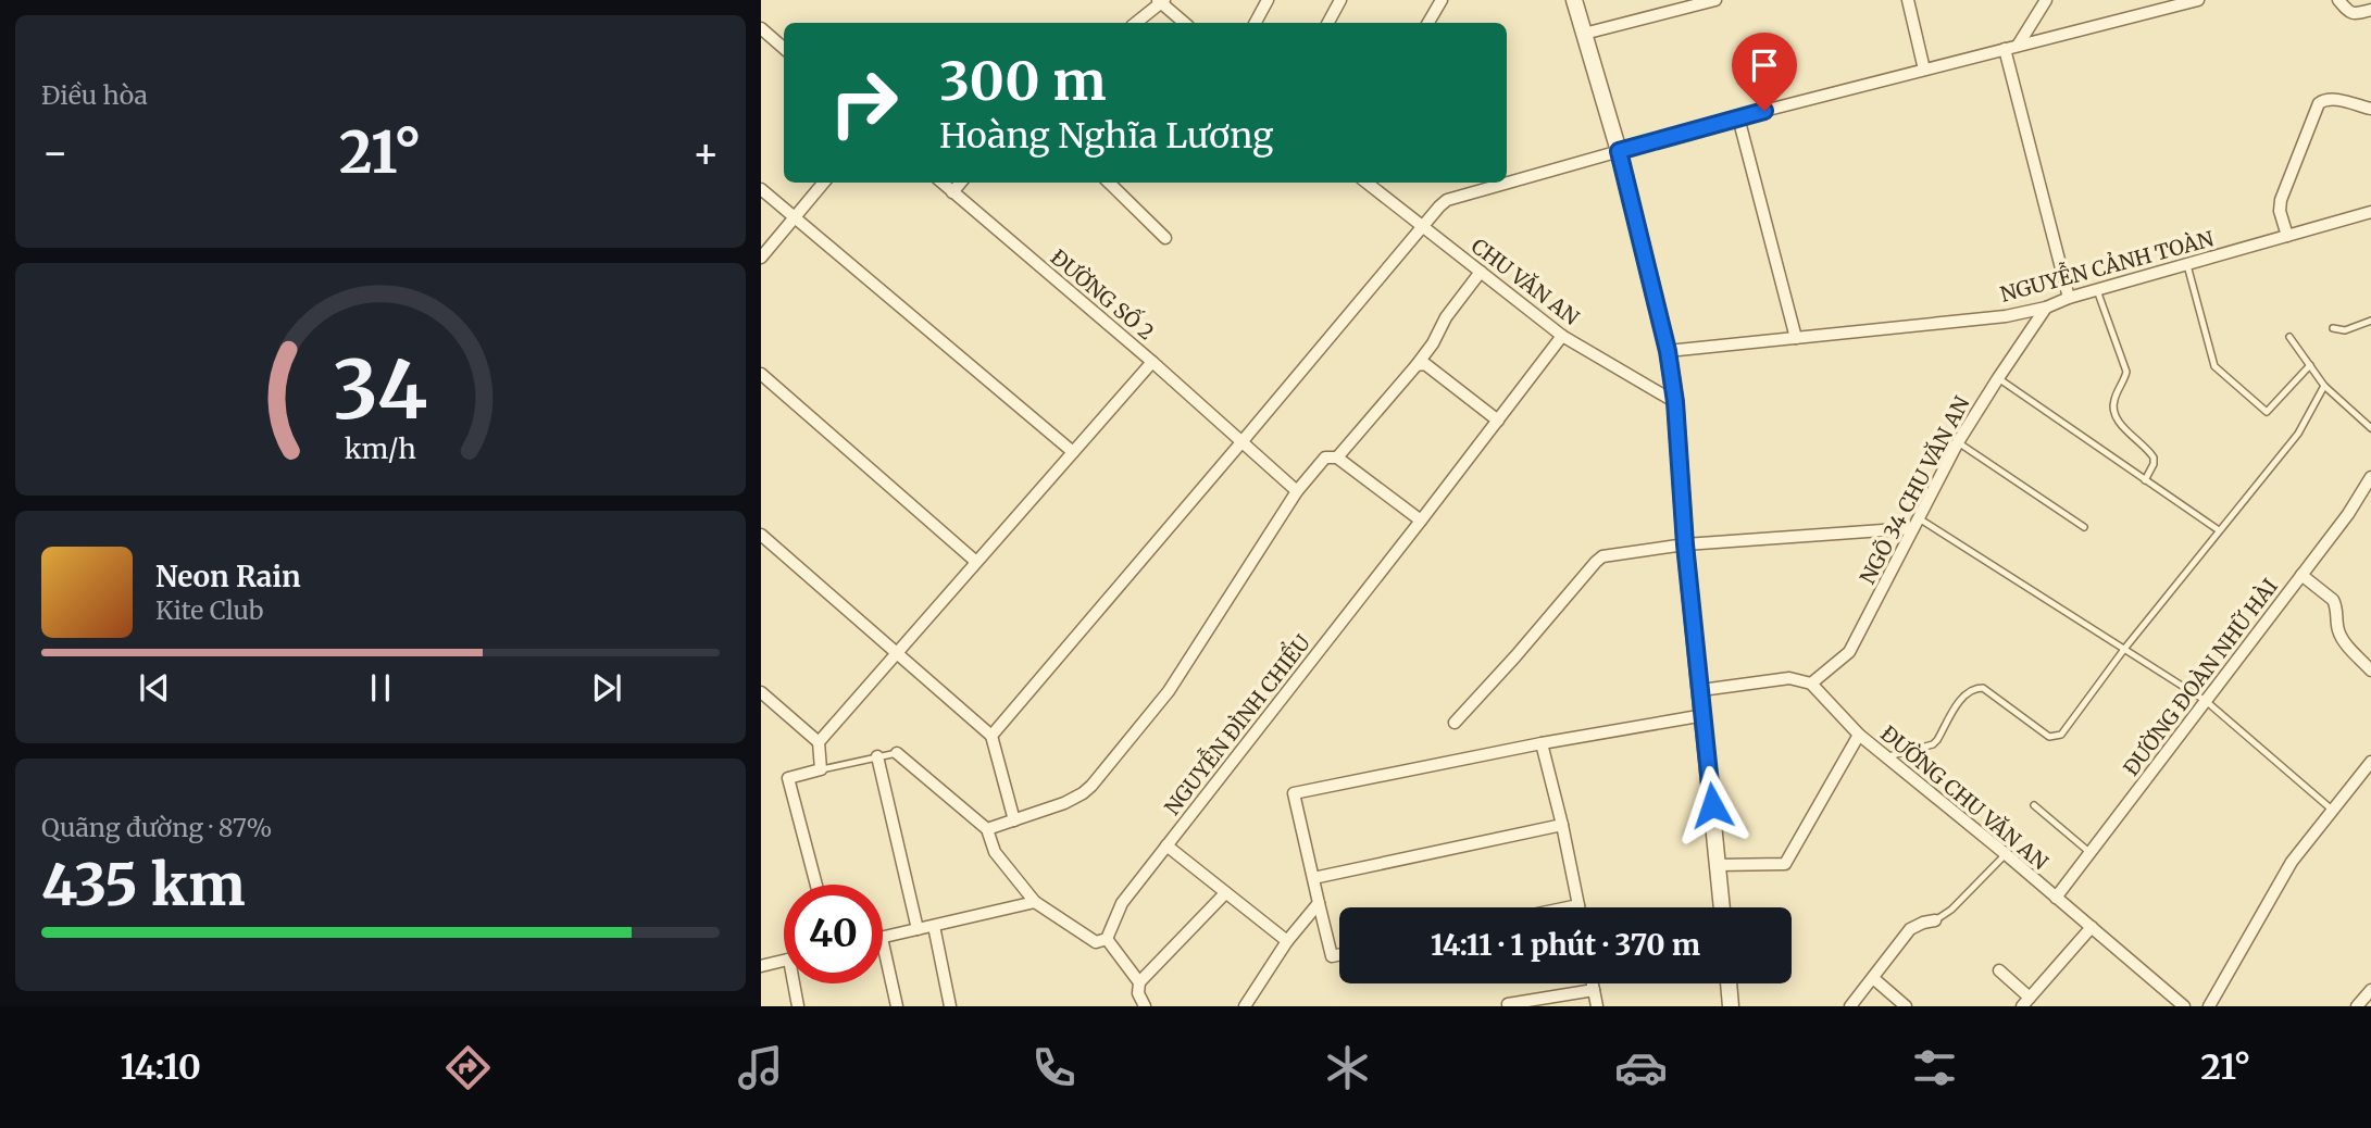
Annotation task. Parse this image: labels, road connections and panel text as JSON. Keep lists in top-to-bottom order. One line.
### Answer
{"streets":{"street":["NGUYỄN CẢNH TOÀN","CHU VĂN AN","ĐƯỜNG SỐ 2","NGÕ 34 CHU VĂN AN","ĐƯỜNG ĐOÀN NHỮ HÀI","NGUYỄN ĐÌNH CHIỂU","ĐƯỜNG CHU VĂN AN"]},"crossings":[["NGUYỄN CẢNH TOÀN","NGÕ 34 CHU VĂN AN"],["CHU VĂN AN","NGUYỄN ĐÌNH CHIỂU"],["NGÕ 34 CHU VĂN AN","ĐƯỜNG CHU VĂN AN"],["ĐƯỜNG ĐOÀN NHỮ HÀI","ĐƯỜNG CHU VĂN AN"]],"page":{"tile":["Điều hòa",["Quãng đường · 87%","435 km"]],"turn":["300 m","Hoàng Nghĩa Lương"],"heat":["−","21°","+"],"song":["Neon Rain","Kite Club"],"limit":"40","trip":"14:11 · 1 phút · 370 m","tabs":["14:10","21°"],"gauge":["34","km/h"]}}
